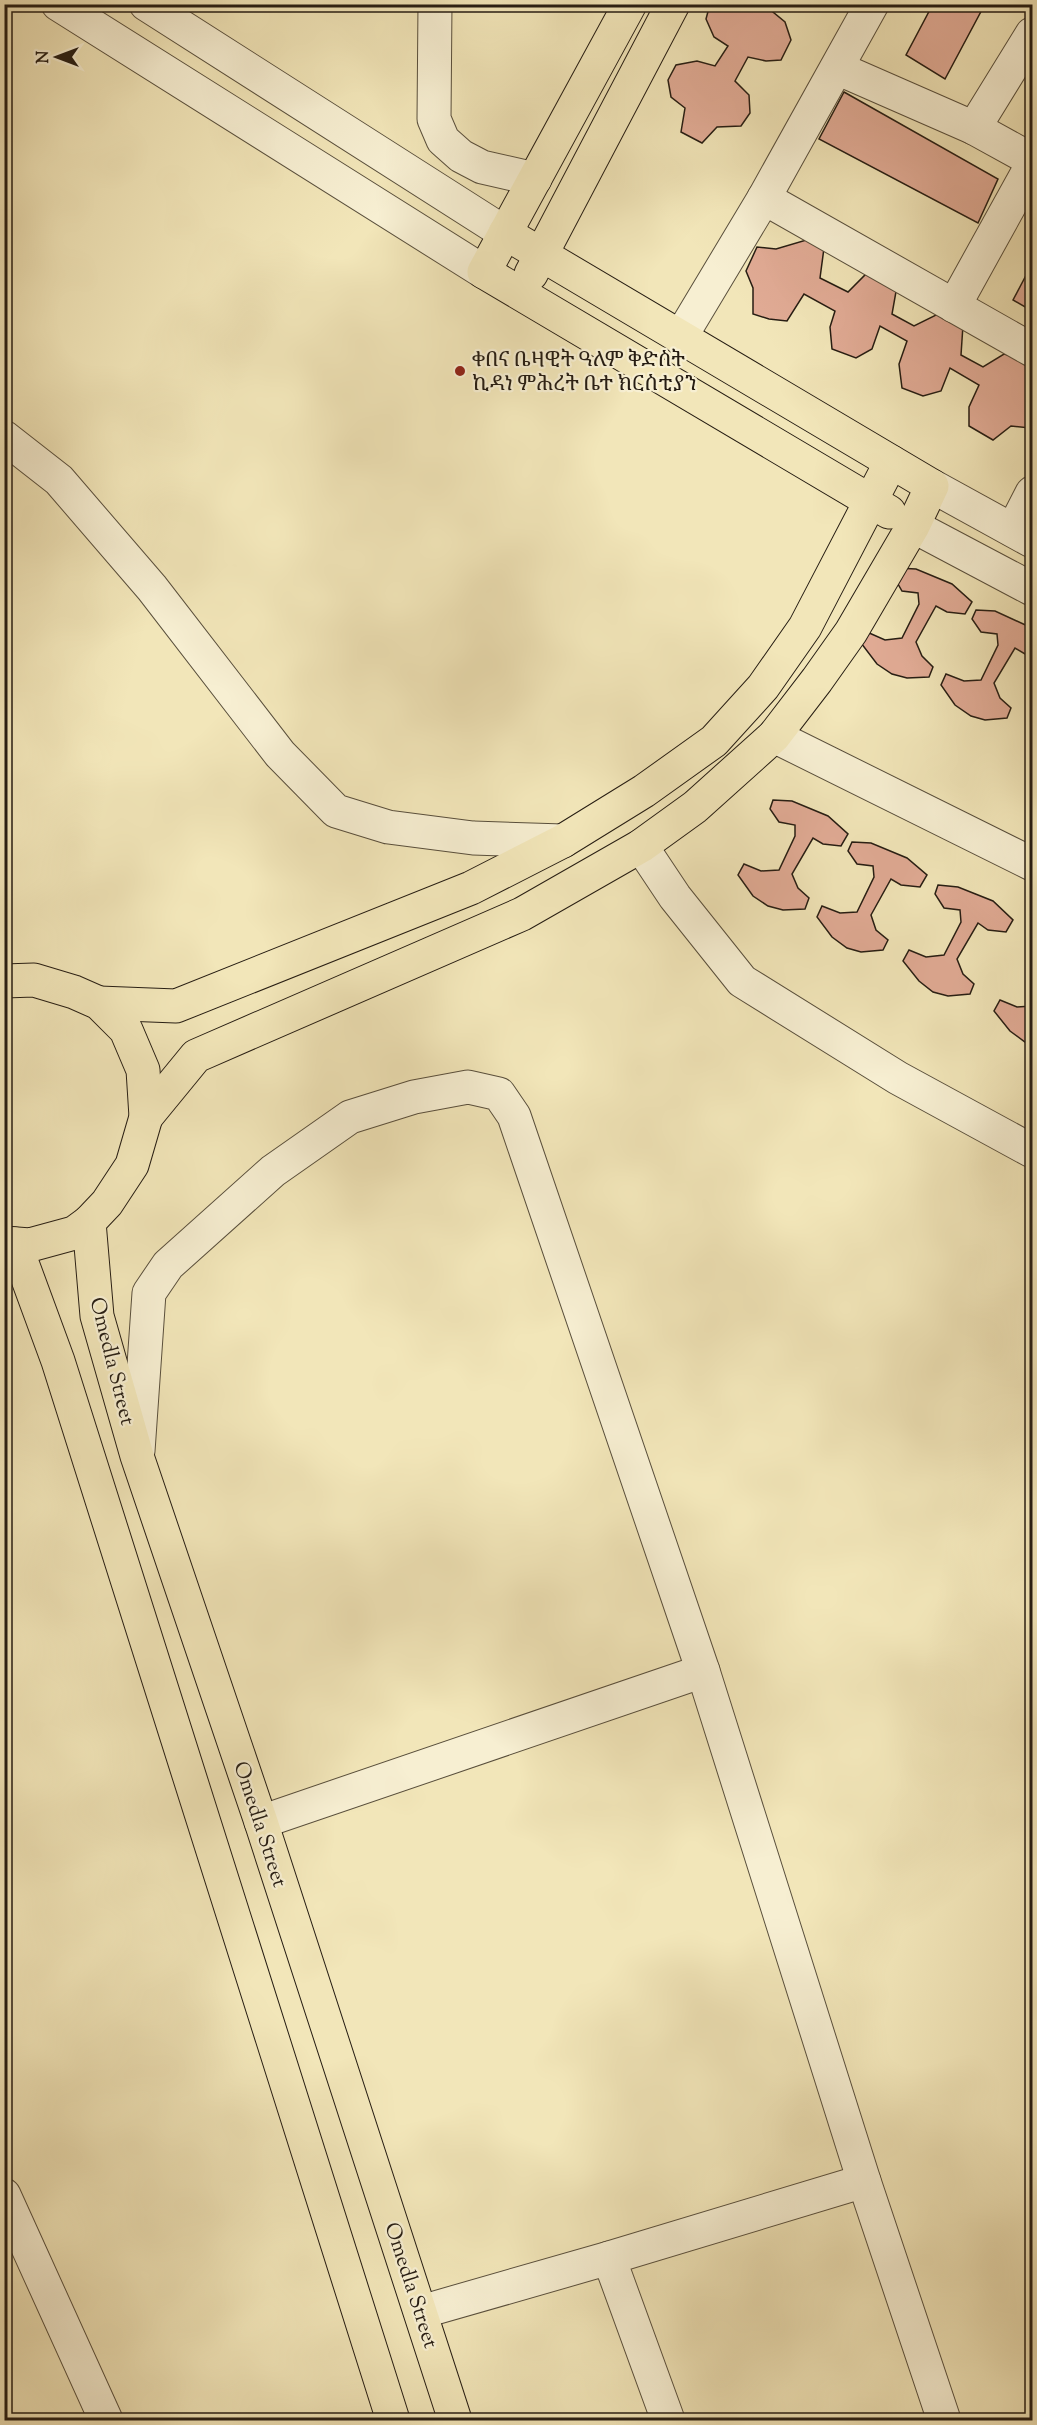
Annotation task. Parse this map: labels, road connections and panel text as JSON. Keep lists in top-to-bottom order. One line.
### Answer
{"streets":{"main road":["Omedla Street"]},"places":["ቀበና ቤዛዊት ዓለም ቅድስት ኪዳነ ምሕረት ቤተ ክርስቲያን"],"north":"left"}
